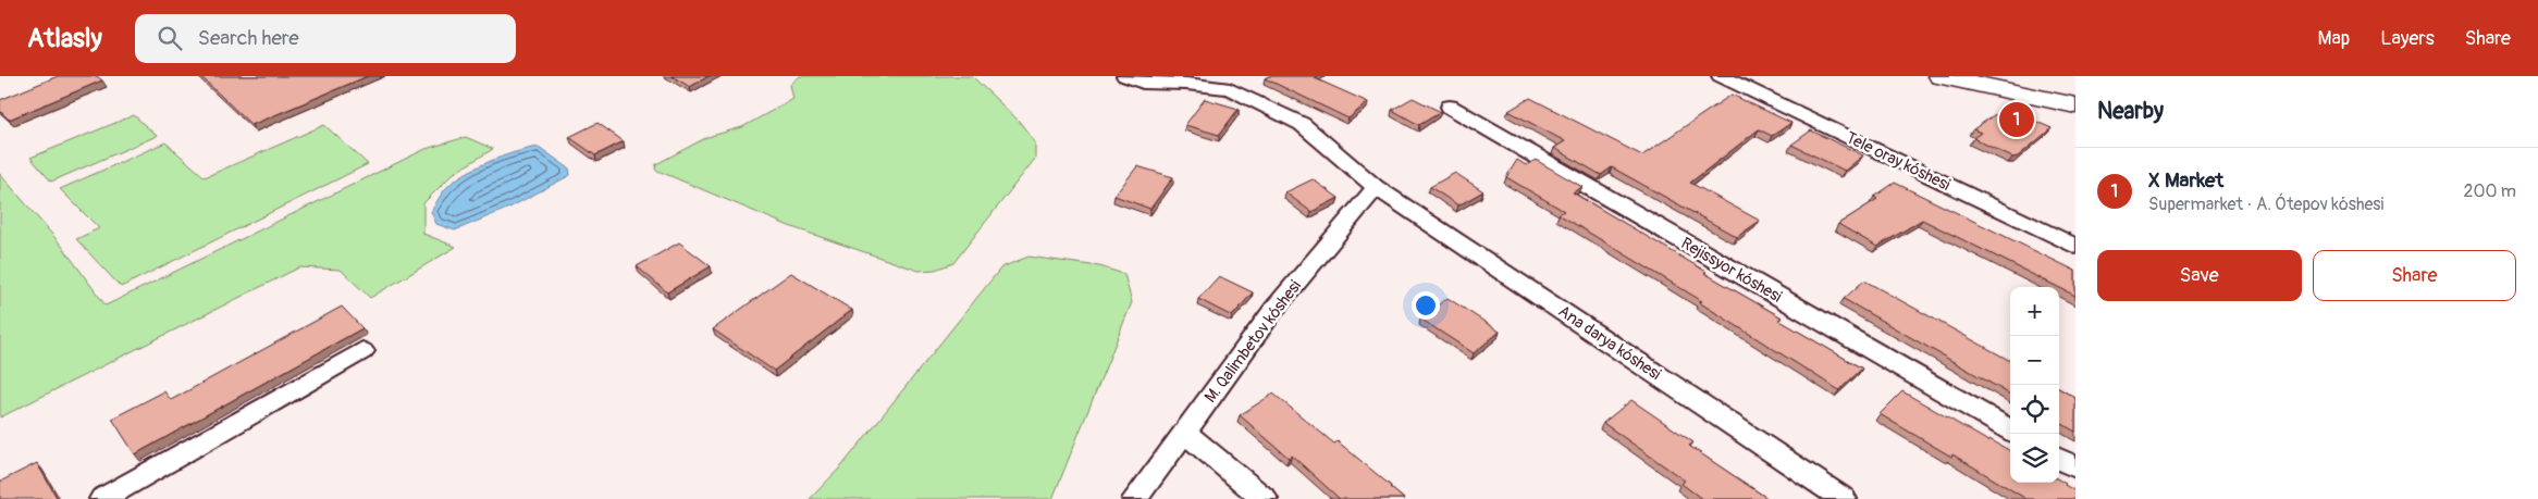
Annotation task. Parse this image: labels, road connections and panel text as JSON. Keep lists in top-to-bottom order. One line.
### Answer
{"streets":{"street":["Tele oray kóshesi","Rejissyor kóshesi","M. Qalimbetov kóshesi","Ana darya kóshesi"]},"crossings":[["M. Qalimbetov kóshesi","Ana darya kóshesi"]],"page":{"header":"Atlasly","search":"Search here","nav":["Map","Layers","Share"],"heading":"Nearby","pins":"1","list":[{"mark":"1","name":"X Market","note":"Supermarket · A. Ótepov kóshesi","value":"200 m"}],"buttons":["Save","Share"],"map_buttons":["+","−"]}}
